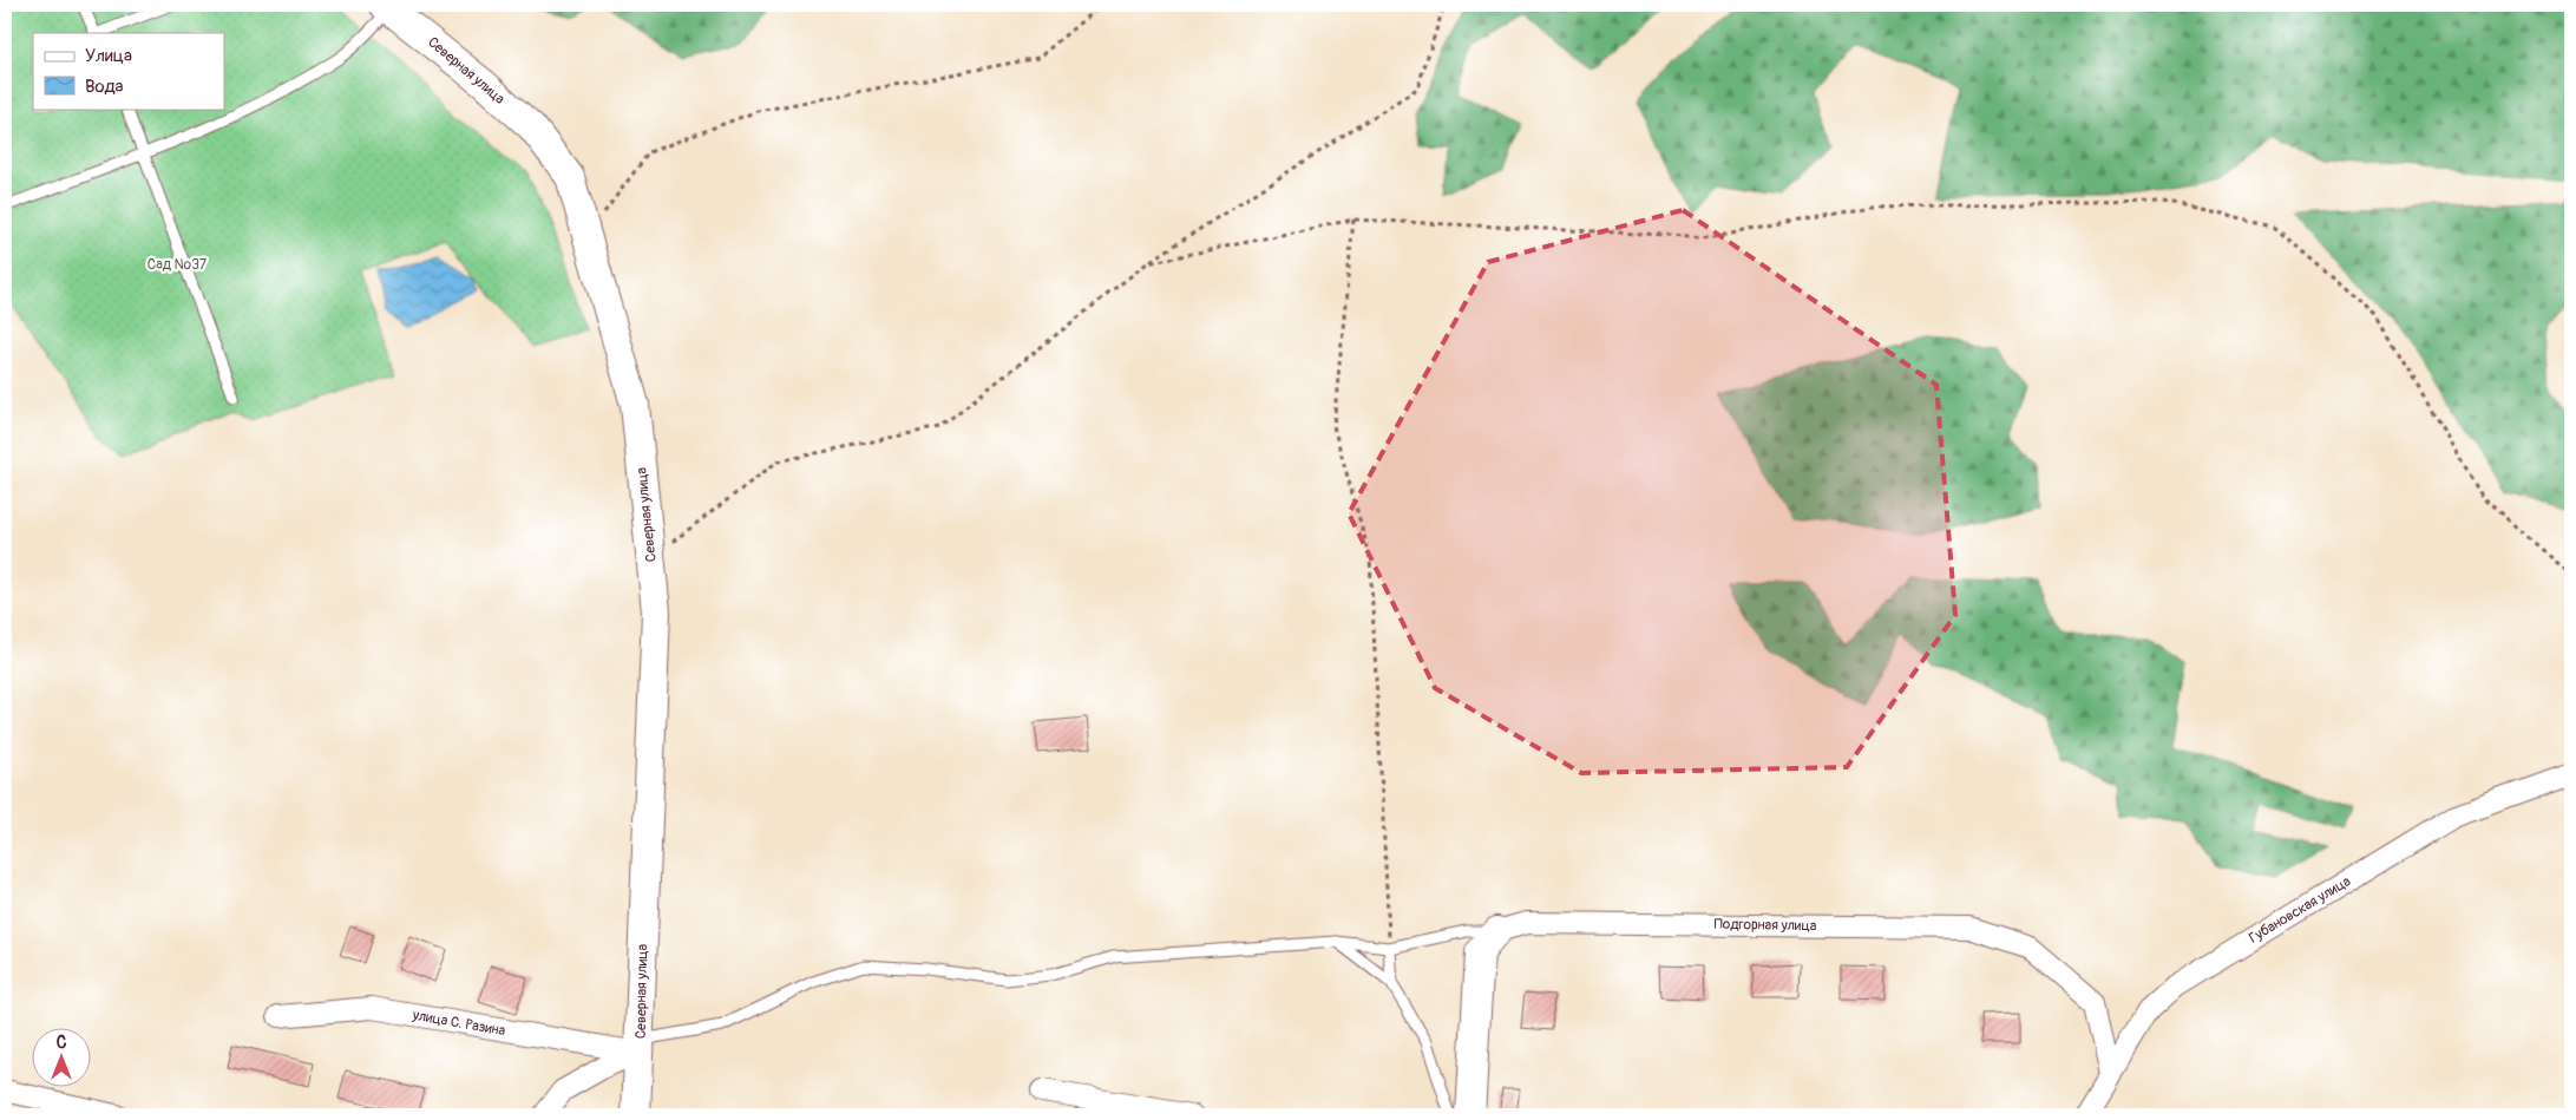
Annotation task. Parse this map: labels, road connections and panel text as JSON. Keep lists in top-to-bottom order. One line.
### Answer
{"streets":{"street":["Северная улица","Губановская улица","Подгорная улица","улица С. Разина"]},"crossings":[["Северная улица","улица С. Разина"],["Губановская улица","Подгорная улица"]],"parks":["Сад №37"],"legend":["Улица","Вода"],"north":"top"}
